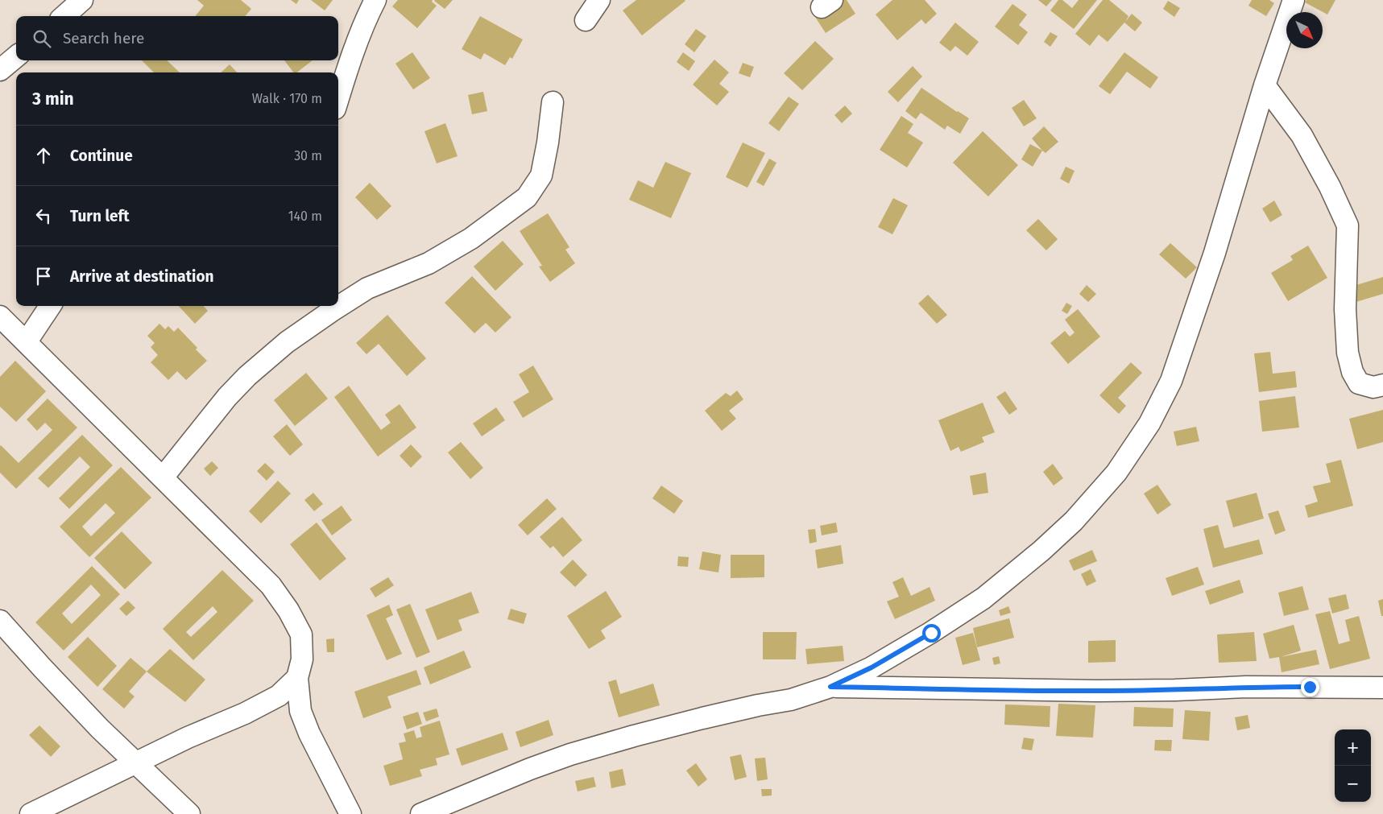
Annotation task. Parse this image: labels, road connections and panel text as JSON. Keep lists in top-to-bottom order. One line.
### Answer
{"north":"bottom right","page":{"search":"Search here","heading":["3 min","Walk · 170 m"],"list":[["Continue","30 m"],["Turn left","140 m"],"Arrive at destination"],"map_buttons":["+","−"]}}
